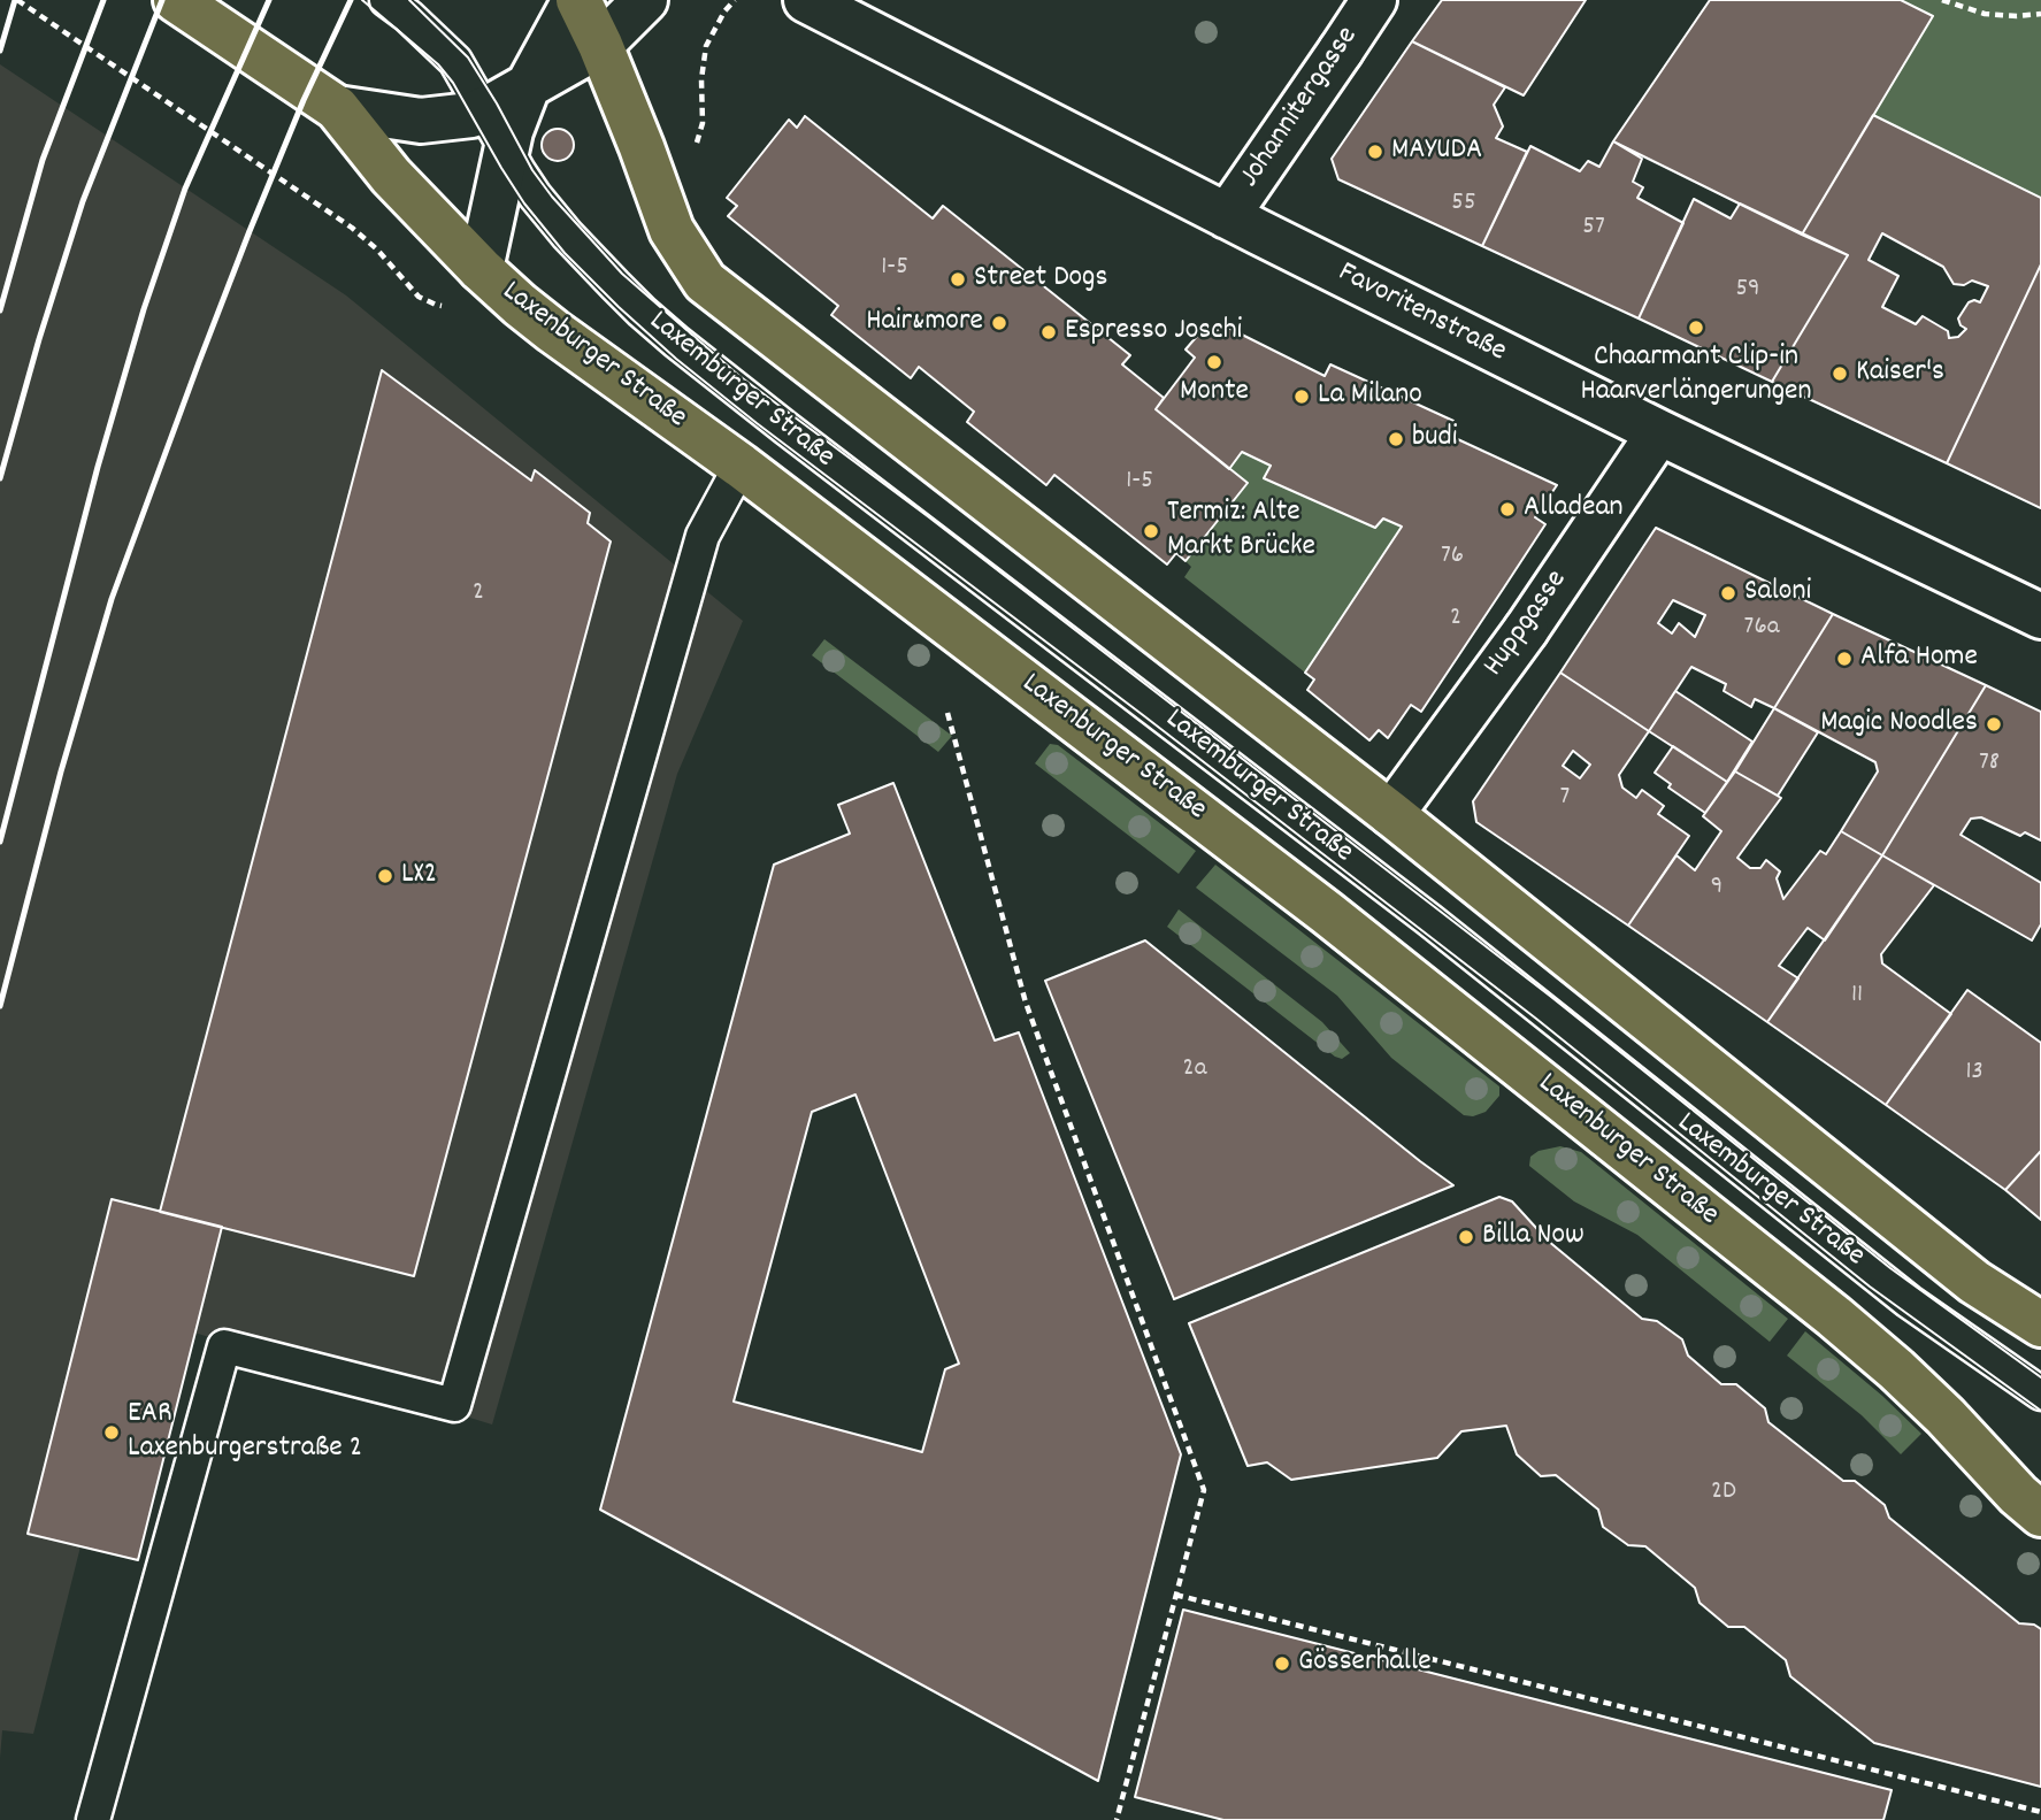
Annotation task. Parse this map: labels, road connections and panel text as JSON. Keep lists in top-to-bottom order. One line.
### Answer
{"streets":{"main road":["Laxenburger Straße"],"street":["Johannitergasse","Favoritenstraße","Huppgasse"],"lane":["Laxemburger Straße"]},"crossings":[["Johannitergasse","Favoritenstraße"],["Favoritenstraße","Huppgasse"]],"places":["MAYUDA","Street Dogs","Hair&more","Chaarmant Clip-in Haarverlängerungen","Espresso Joschi","Monte","Kaiser's","La Milano","budi","Alladean","Termiz: Alte Markt Brücke","Saloni","Alfa Home","Magic Noodles","LX2","Billa Now","EAR Laxenburgerstraße 2","Gösserhalle"],"house_numbers":["55","57","1-5","59","1-5","76","2","2","76a","78","7","9","11","2a","13","2D"]}
